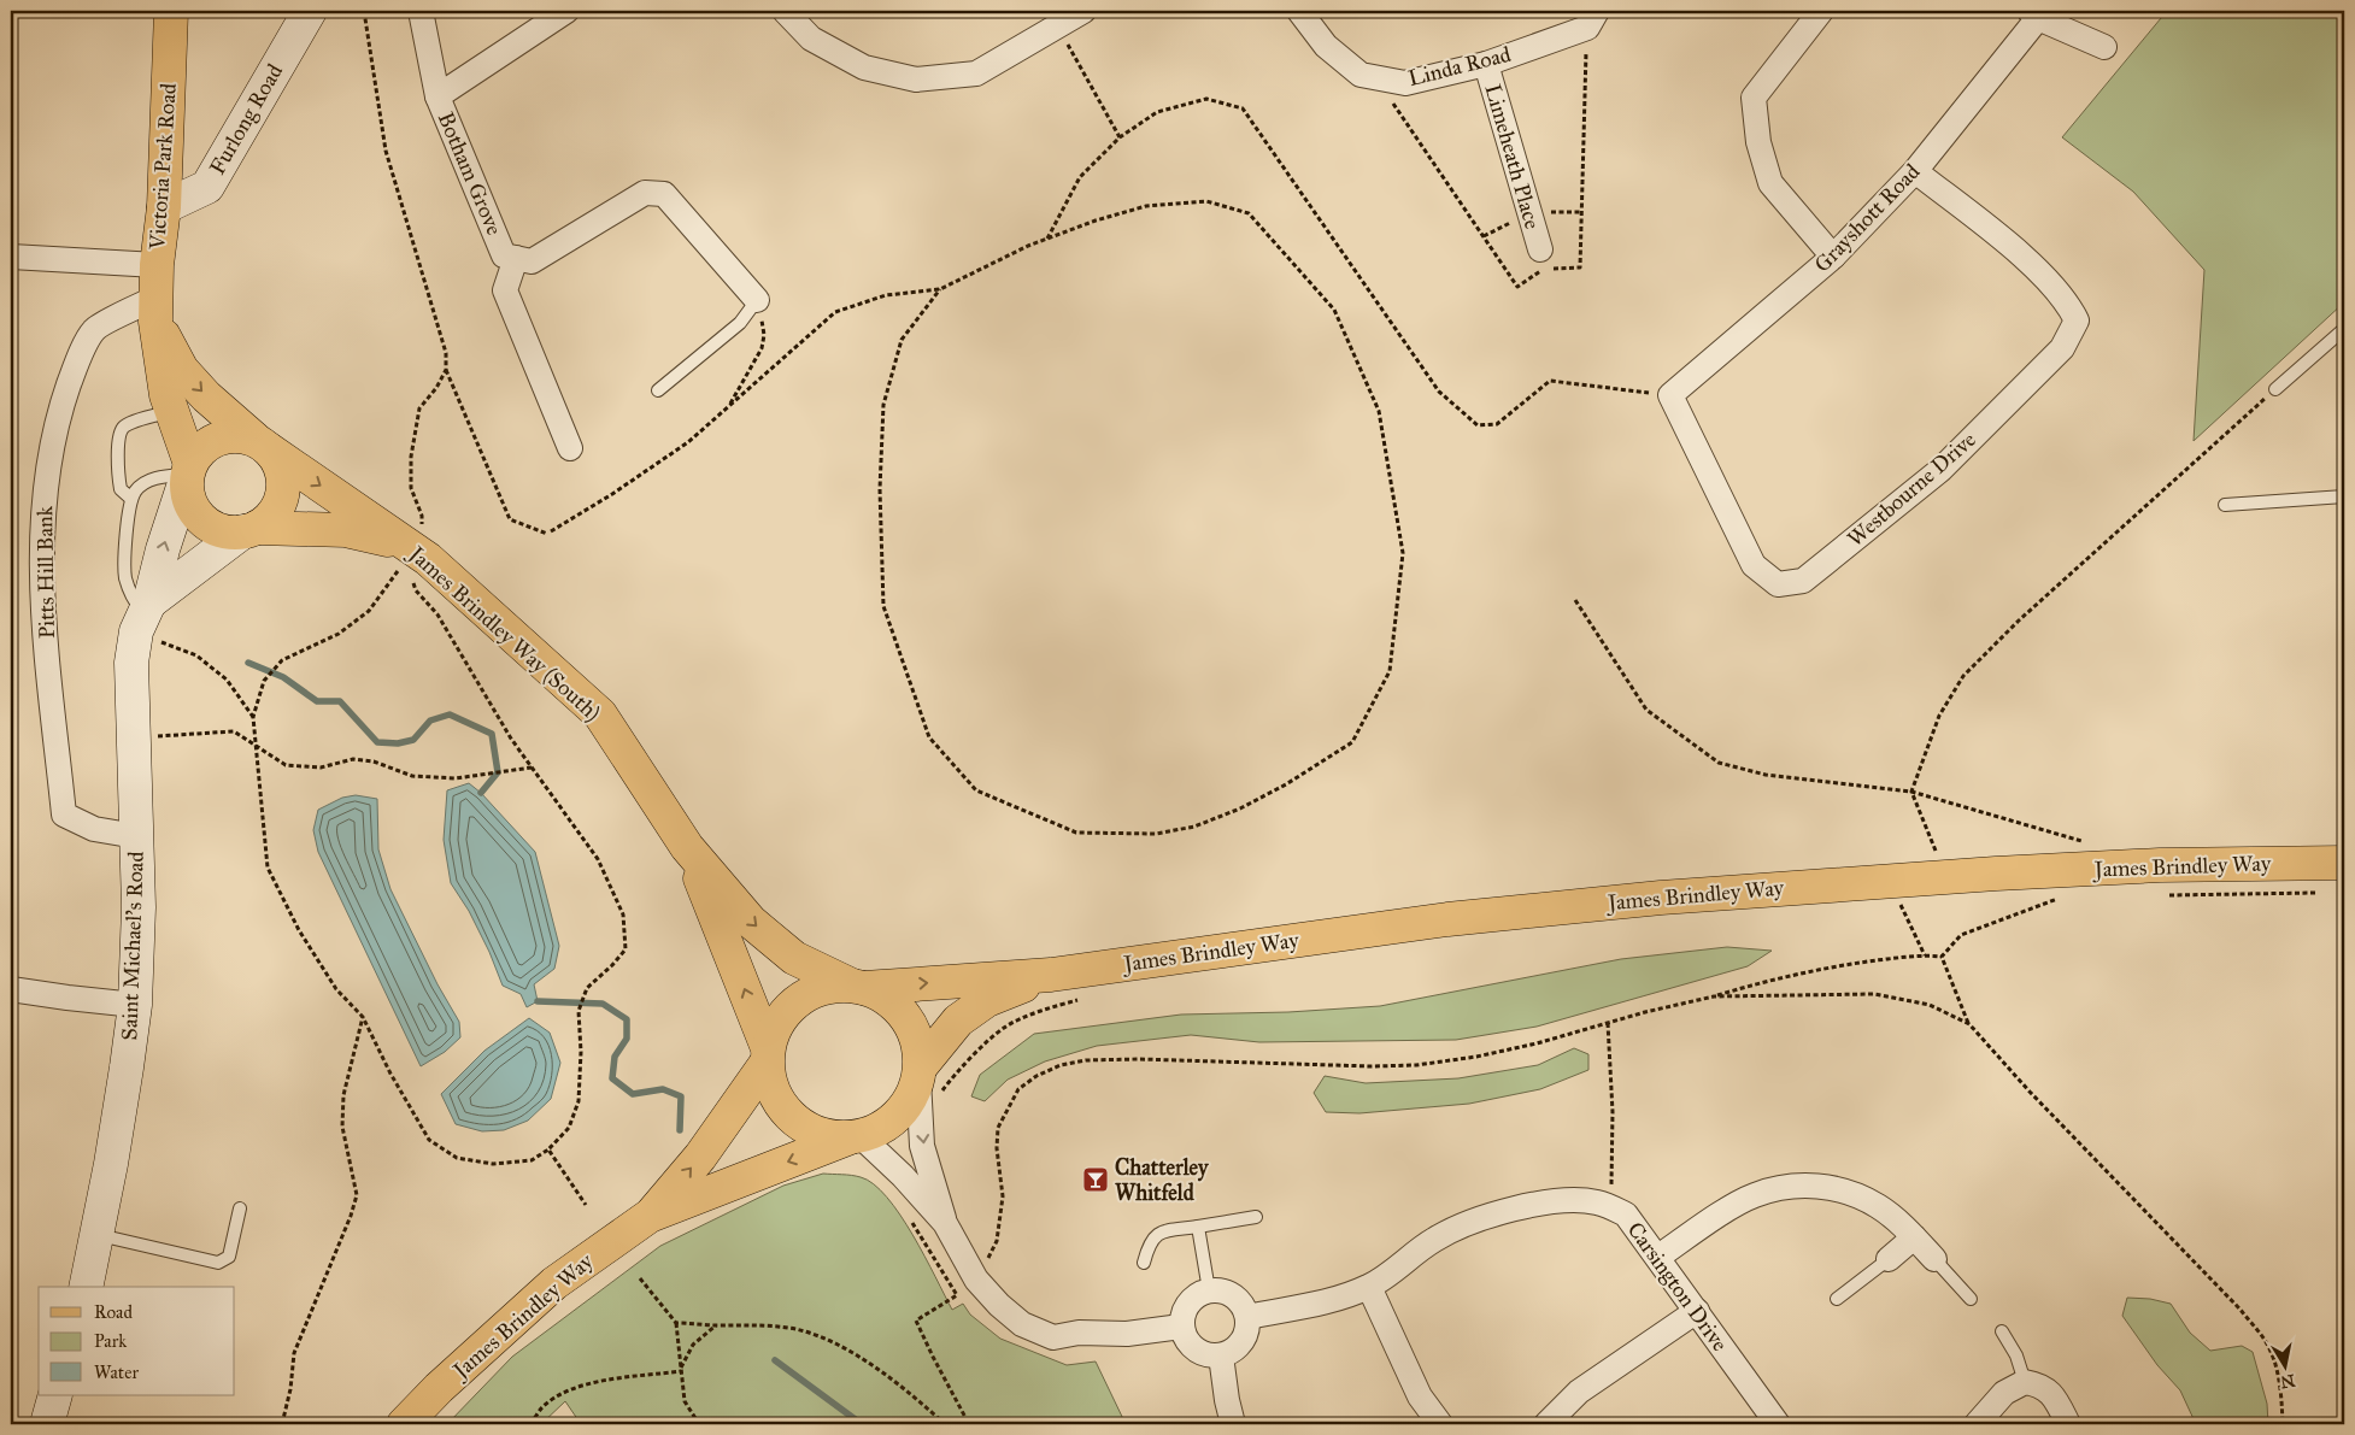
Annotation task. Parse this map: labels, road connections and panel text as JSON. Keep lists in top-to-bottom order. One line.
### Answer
{"streets":{"main road":["Victoria Park Road","James Brindley Way (South)","James Brindley Way"],"street":["Linda Road","Furlong Road","Limeheath Place","Botham Grove","Grayshott Road","Westbourne Drive","Pitts Hill Bank","Saint Michael's Road","Carsington Drive"]},"crossings":[["Linda Road","Limeheath Place"],["Furlong Road","Victoria Park Road"],["Victoria Park Road","Pitts Hill Bank"],["Victoria Park Road","James Brindley Way (South)"],["Victoria Park Road","Saint Michael's Road"],["Grayshott Road","Westbourne Drive"],["Pitts Hill Bank","Saint Michael's Road"],["James Brindley Way (South)","James Brindley Way"],["James Brindley Way (South)","Saint Michael's Road"]],"places":{"bar":["Chatterley Whitfeld"]},"legend":["Road","Park","Water"],"north":"bottom"}
